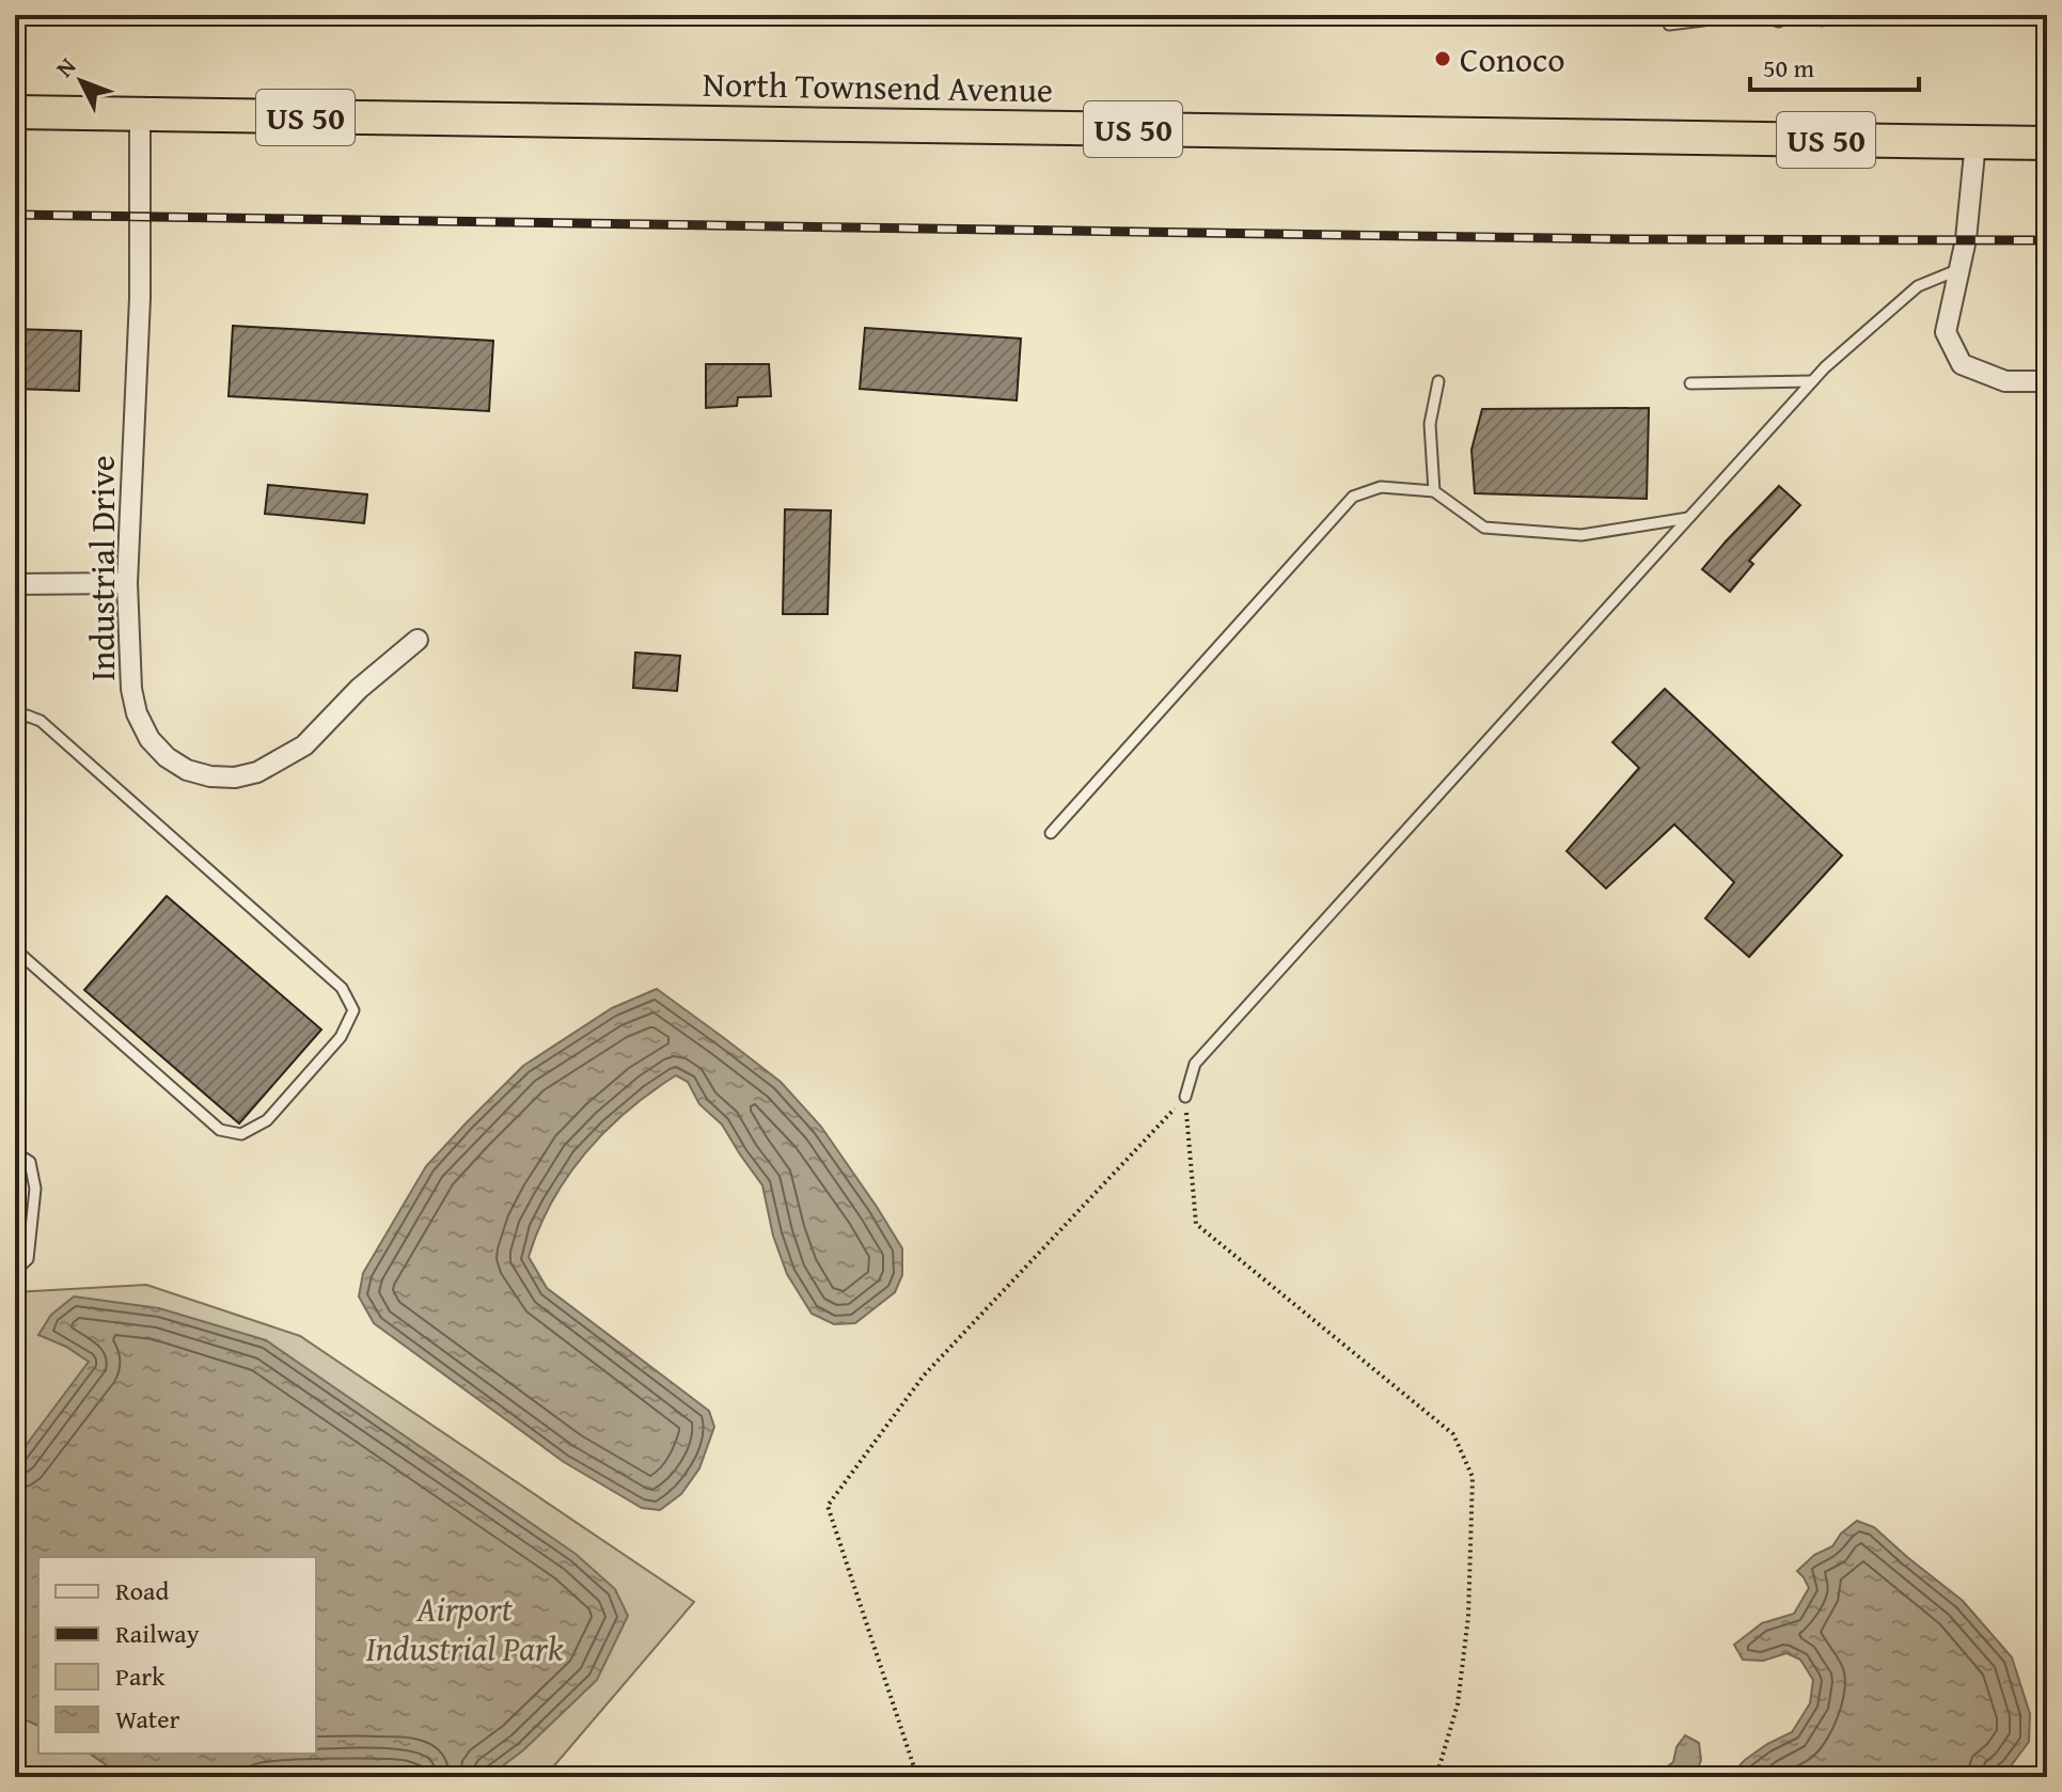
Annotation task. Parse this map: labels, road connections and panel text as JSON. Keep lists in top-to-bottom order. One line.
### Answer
{"streets":{"highway":["North Townsend Avenue","US 50"],"street":["Industrial Drive"]},"crossings":[["North Townsend Avenue","Industrial Drive"]],"parks":["Airport Industrial Park"],"places":["Conoco"],"legend":["Road","Railway","Park","Water"],"scale_bar":"50 m","north":"top left"}
